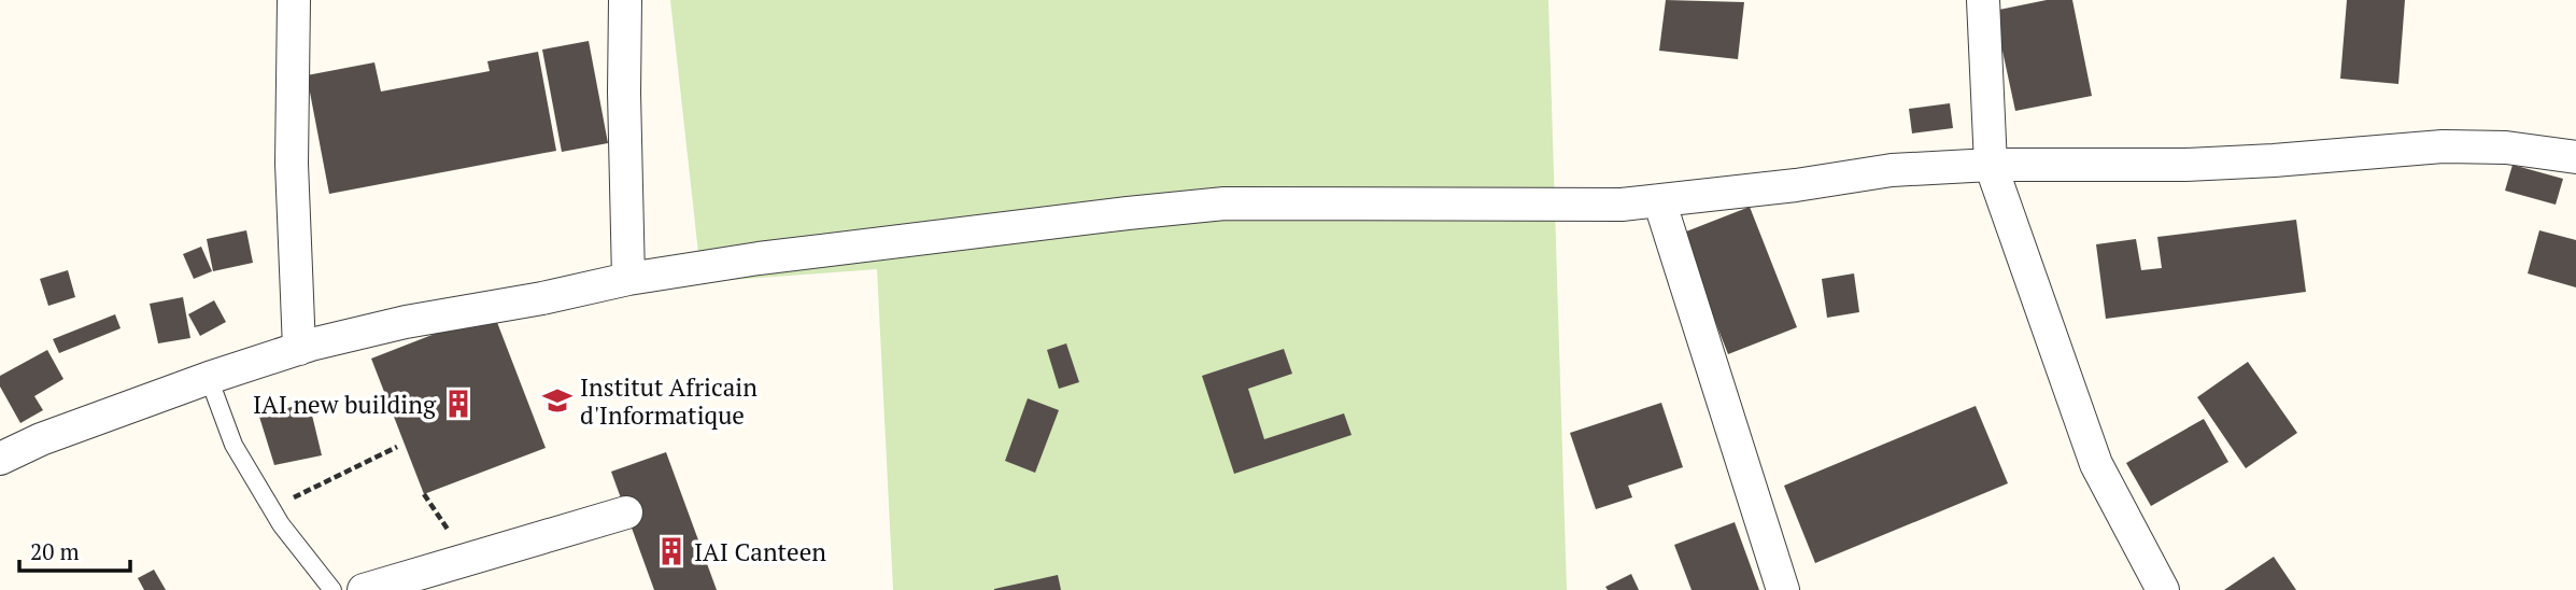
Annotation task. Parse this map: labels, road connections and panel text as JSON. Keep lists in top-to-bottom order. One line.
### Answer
{"places":{"school or university":["Institut Africain d'Informatique"],"building":["IAI new building","IAI Canteen"]},"scale_bar":"20 m"}
